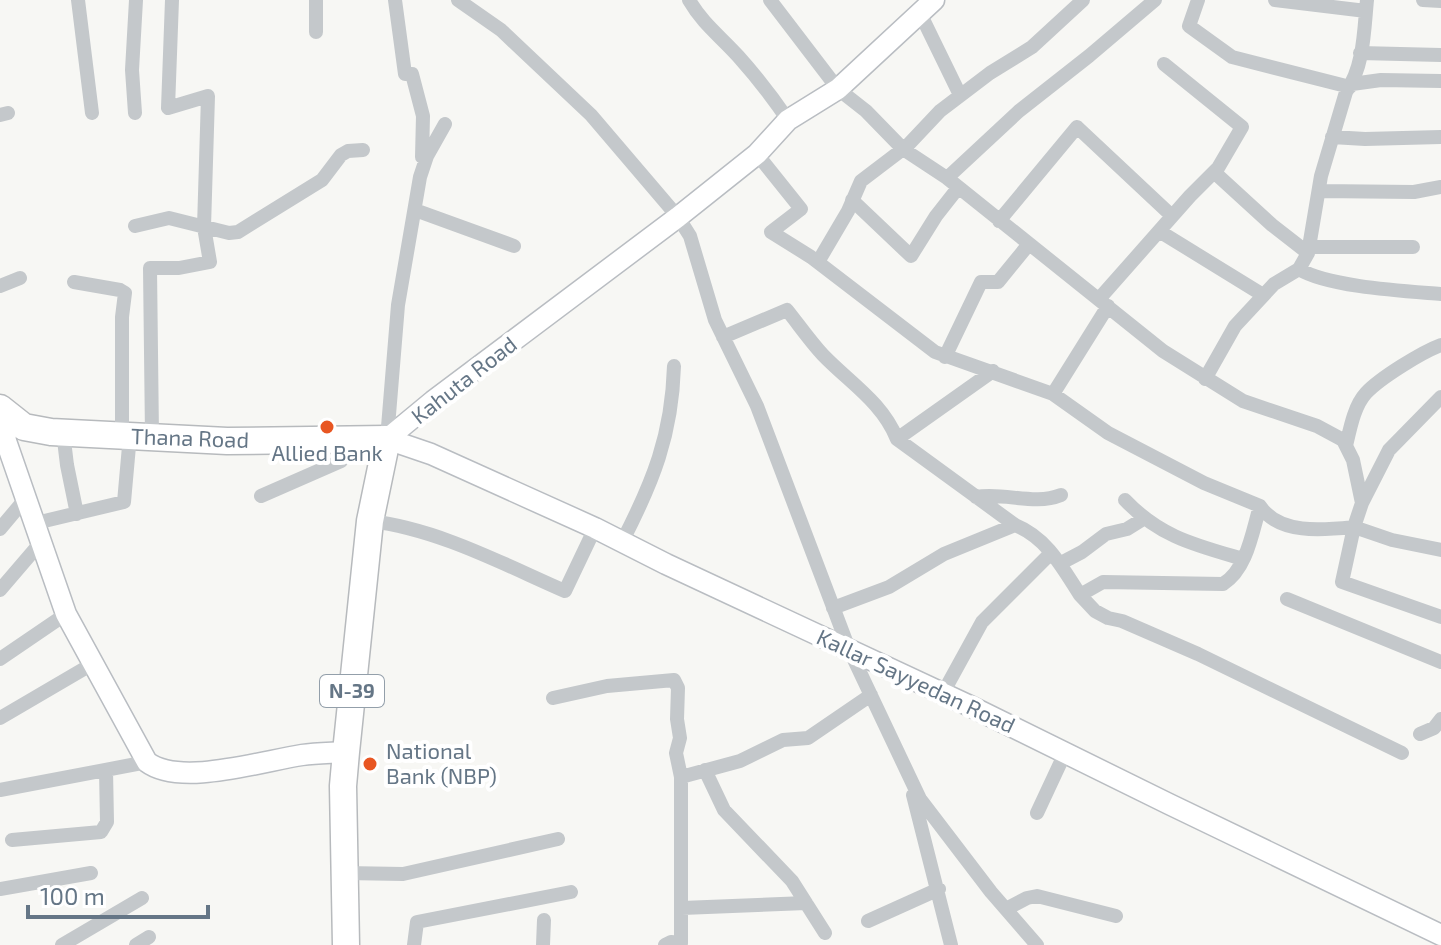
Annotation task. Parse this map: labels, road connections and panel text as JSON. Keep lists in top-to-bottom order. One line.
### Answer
{"streets":{"highway":["Thana Road","N-39"],"main road":["Kahuta Road","Kallar Sayyedan Road"]},"crossings":[["Kahuta Road","Thana Road"],["Kahuta Road","Kallar Sayyedan Road"],["Kahuta Road","N-39"],["Thana Road","Kallar Sayyedan Road"],["Thana Road","N-39"],["Kallar Sayyedan Road","N-39"]],"places":["Allied Bank","National Bank (NBP)"],"scale_bar":"100 m"}
